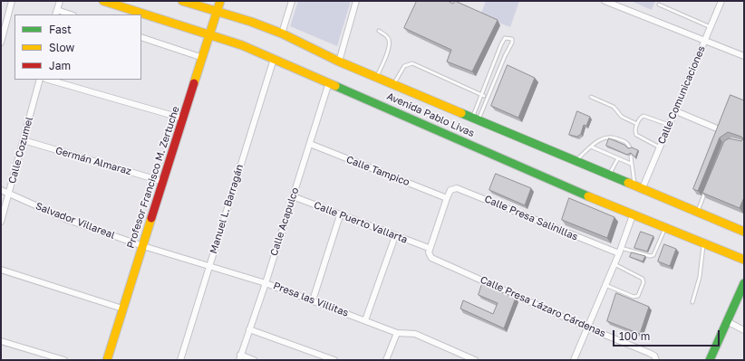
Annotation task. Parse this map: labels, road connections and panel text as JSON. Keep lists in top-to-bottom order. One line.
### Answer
{"streets":{"main road":["Avenida Pablo Livas","Profesor Francisco M. Zertuche"],"street":["Calle Comunicaciones","Calle Cozumel","Germán Almaraz","Calle Tampico","Manuel L. Barragán","Calle Presa Salinillas","Salvador Villareal","Calle Acapulco","Calle Puerto Vallarta","Presa las Villitas","Calle Presa Lázaro Cárdenas"]},"crossings":[["Calle Comunicaciones","Avenida Pablo Livas"],["Avenida Pablo Livas","Profesor Francisco M. Zertuche"],["Avenida Pablo Livas","Manuel L. Barragán"],["Avenida Pablo Livas","Calle Acapulco"],["Calle Cozumel","Germán Almaraz"],["Calle Cozumel","Salvador Villareal"],["Germán Almaraz","Profesor Francisco M. Zertuche"],["Calle Tampico","Calle Presa Salinillas"],["Calle Tampico","Calle Acapulco"],["Profesor Francisco M. Zertuche","Salvador Villareal"],["Profesor Francisco M. Zertuche","Presa las Villitas"],["Manuel L. Barragán","Presa las Villitas"],["Salvador Villareal","Presa las Villitas"],["Calle Acapulco","Calle Puerto Vallarta"],["Calle Acapulco","Presa las Villitas"],["Calle Puerto Vallarta","Calle Presa Lázaro Cárdenas"]],"legend":["Fast","Slow","Jam"],"scale_bar":"100 m"}
